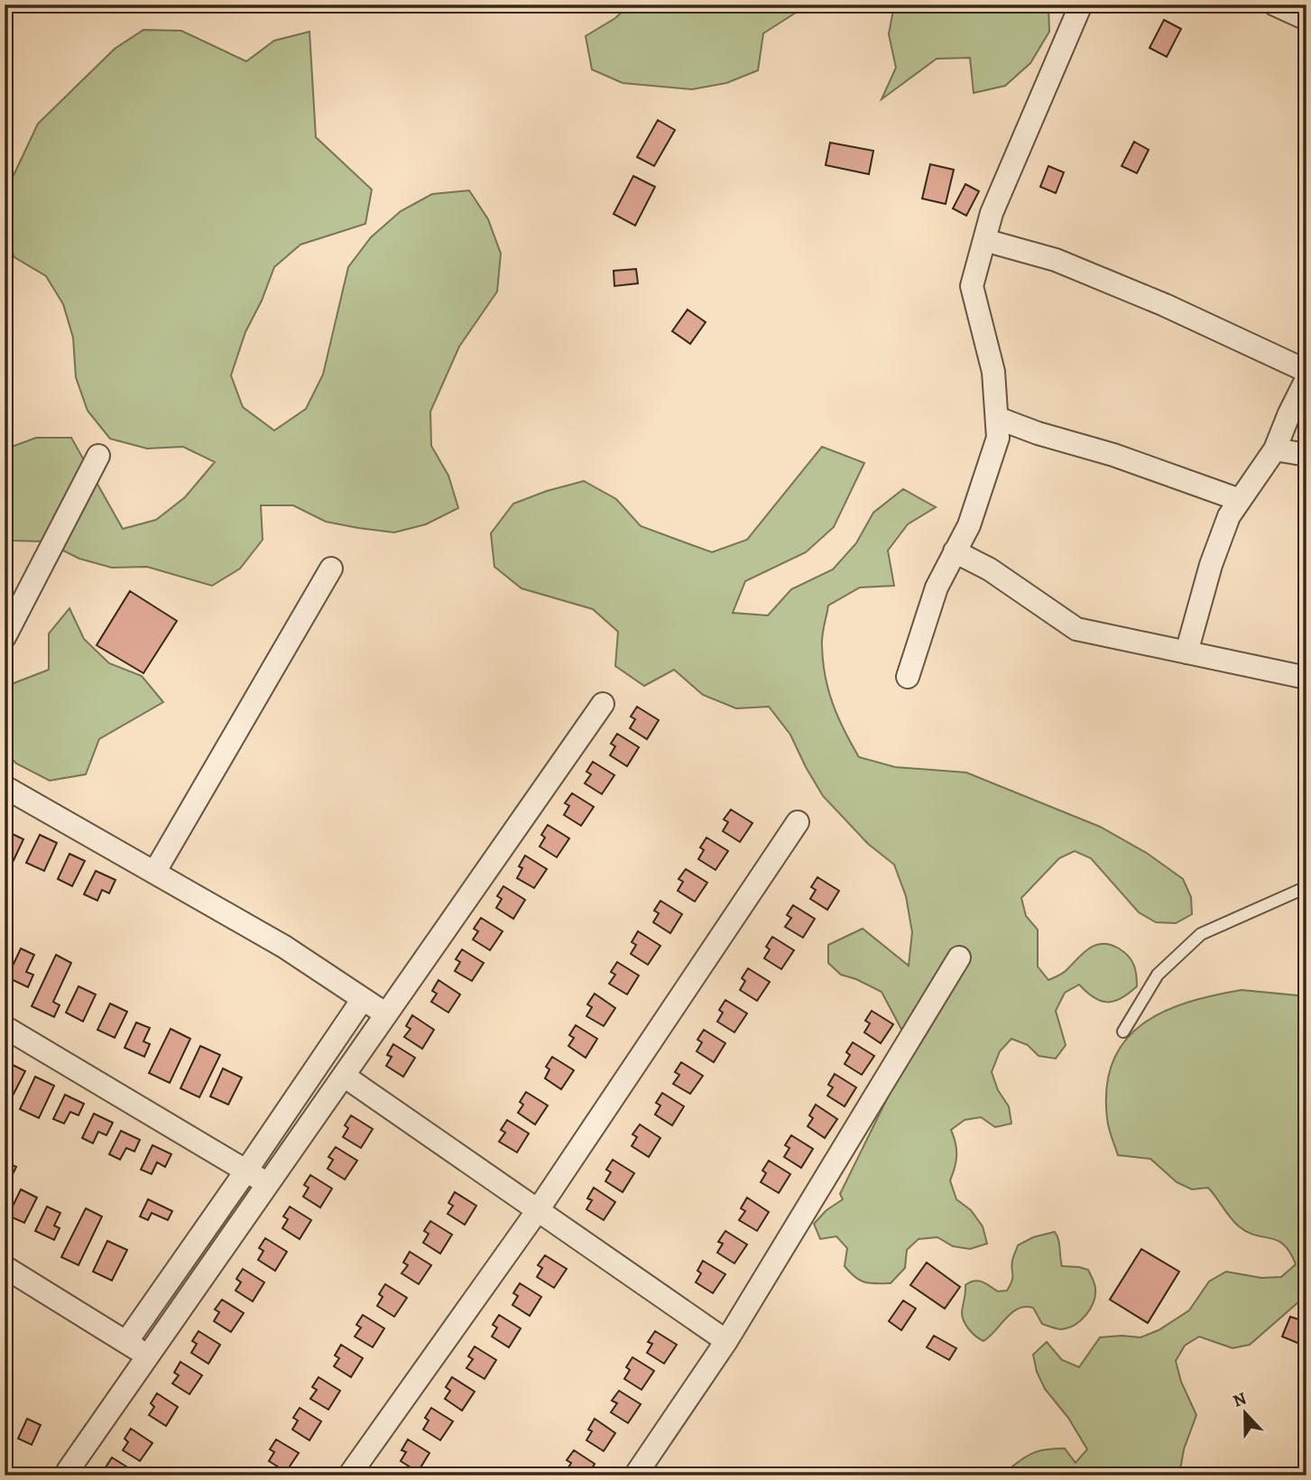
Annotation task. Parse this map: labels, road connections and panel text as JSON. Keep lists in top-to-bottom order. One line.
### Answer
{"north":"top"}
